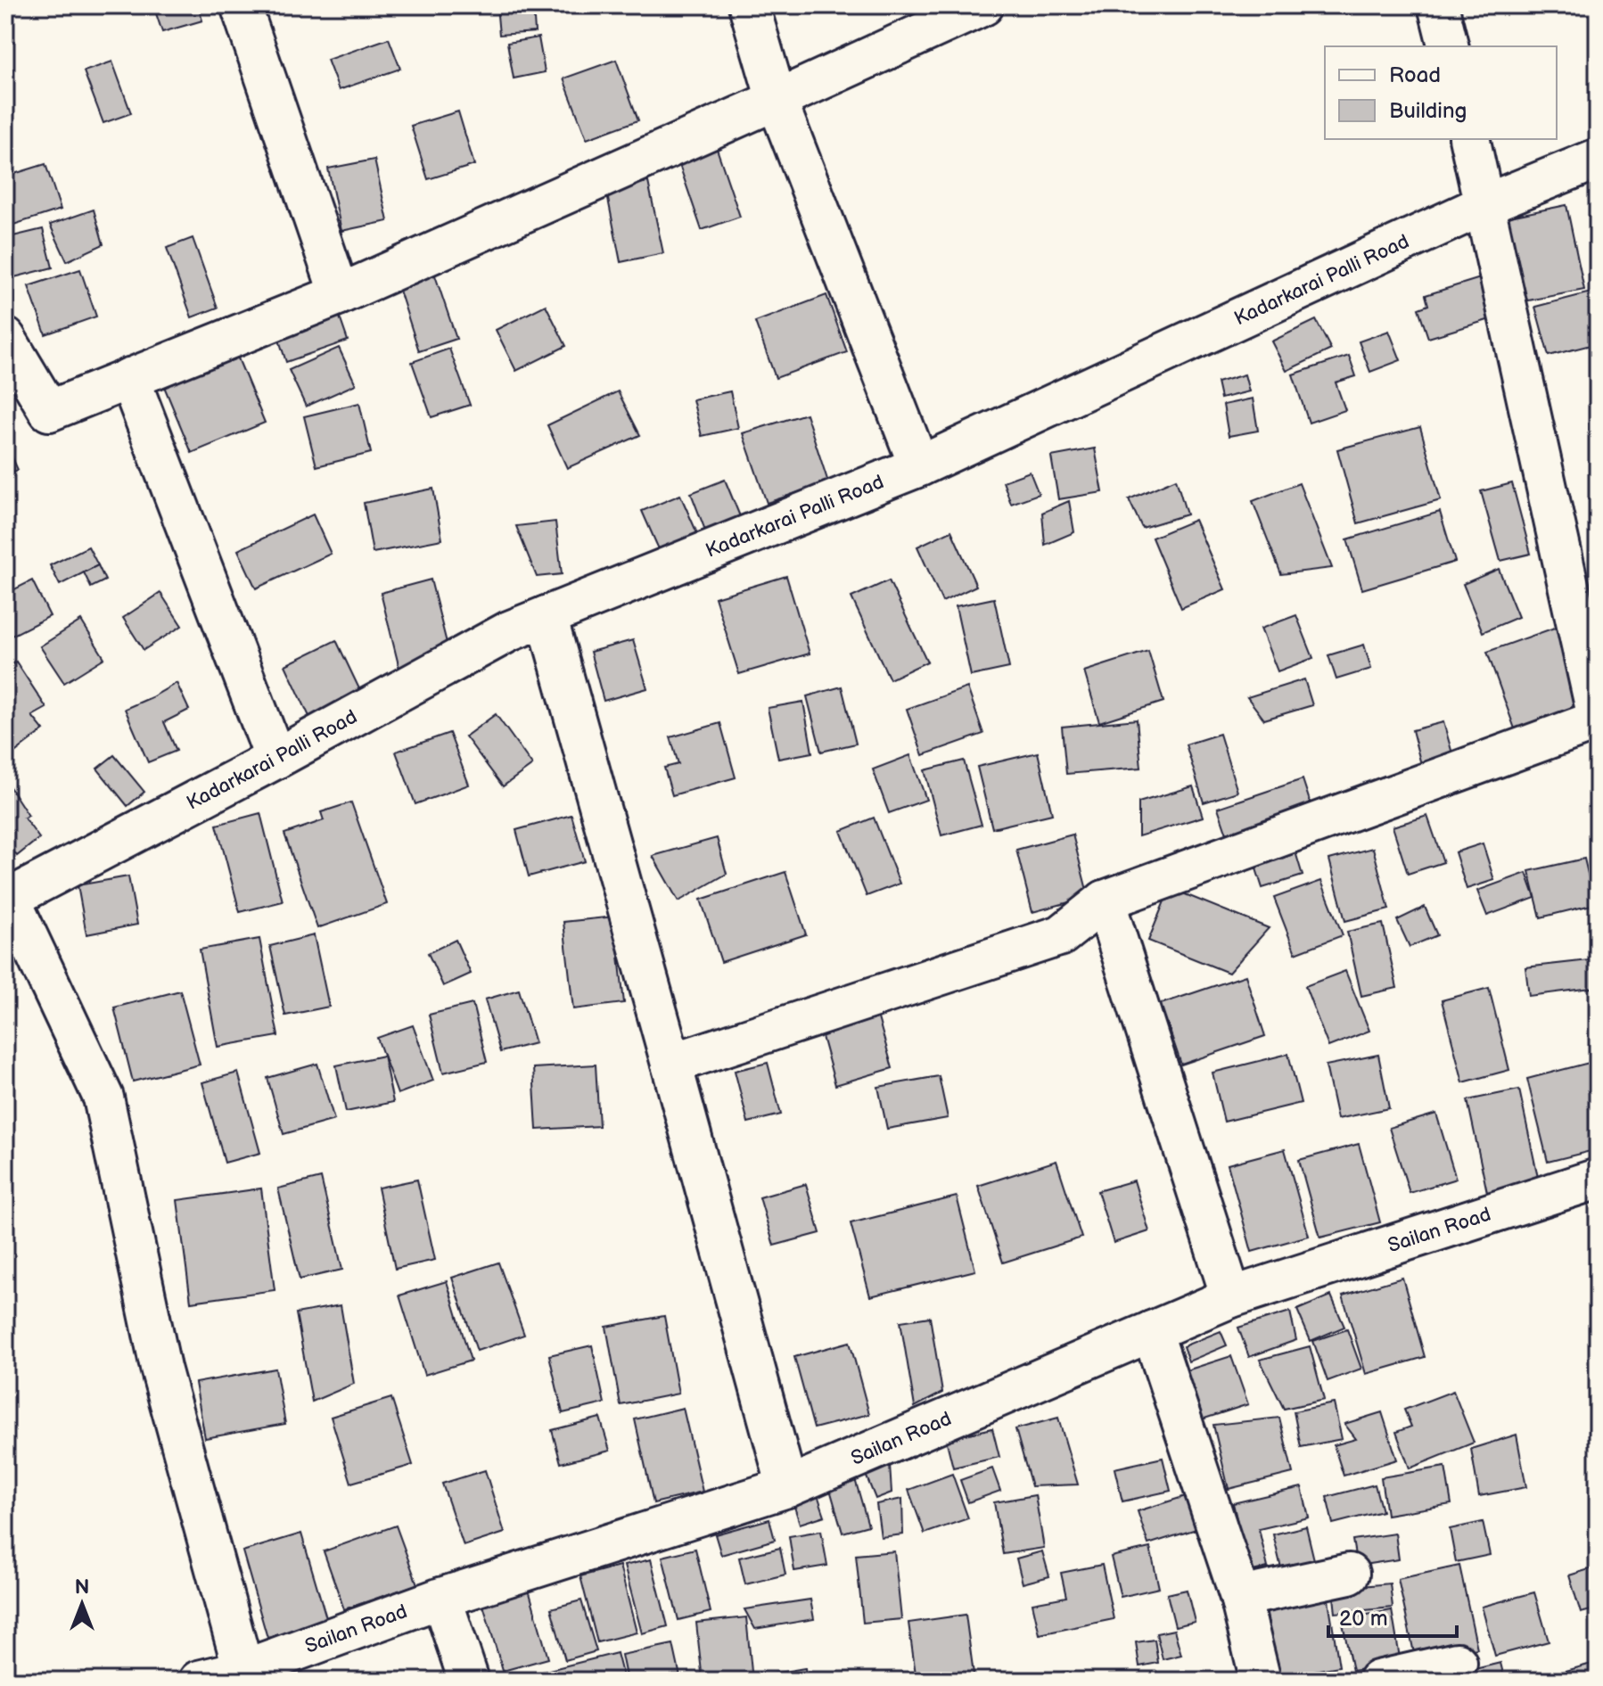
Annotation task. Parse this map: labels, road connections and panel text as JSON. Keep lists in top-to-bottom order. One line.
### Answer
{"streets":{"street":["Kadarkarai Palli Road","Sailan Road"]},"legend":["Road","Building"],"scale_bar":"20 m","north":"top"}
